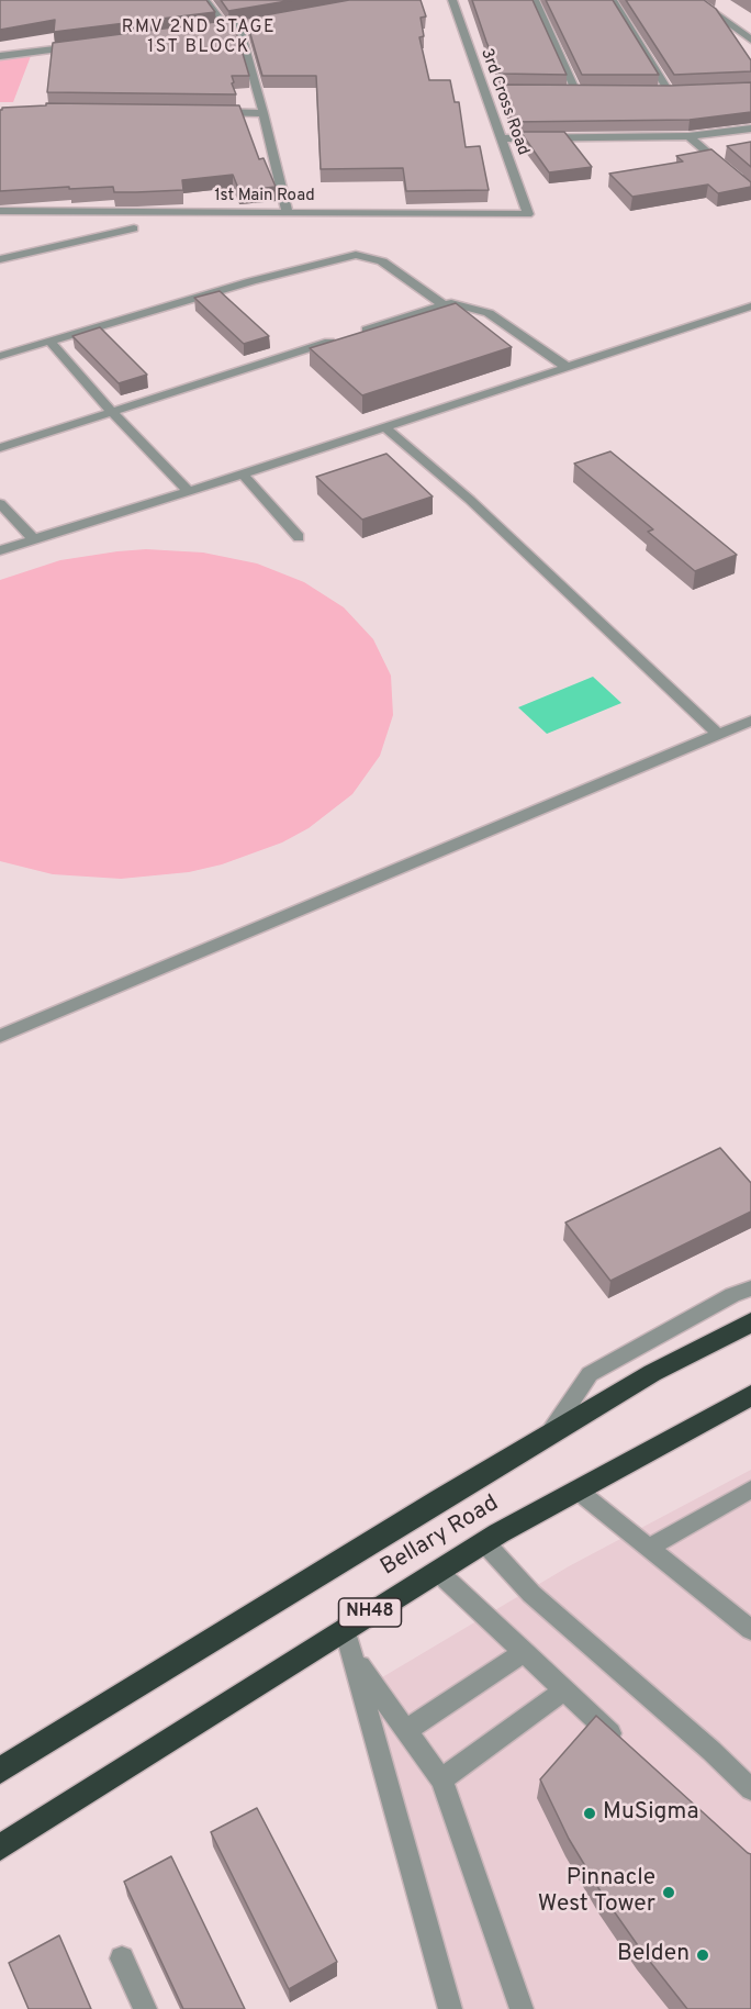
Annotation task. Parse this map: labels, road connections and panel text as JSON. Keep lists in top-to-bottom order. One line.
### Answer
{"streets":{"highway":["Bellary Road","NH48"],"street":["3rd Cross Road","1st Main Road"]},"crossings":[["3rd Cross Road","1st Main Road"]],"districts":["RMV 2ND STAGE 1ST BLOCK"],"places":["MuSigma","Pinnacle West Tower","Belden"]}
